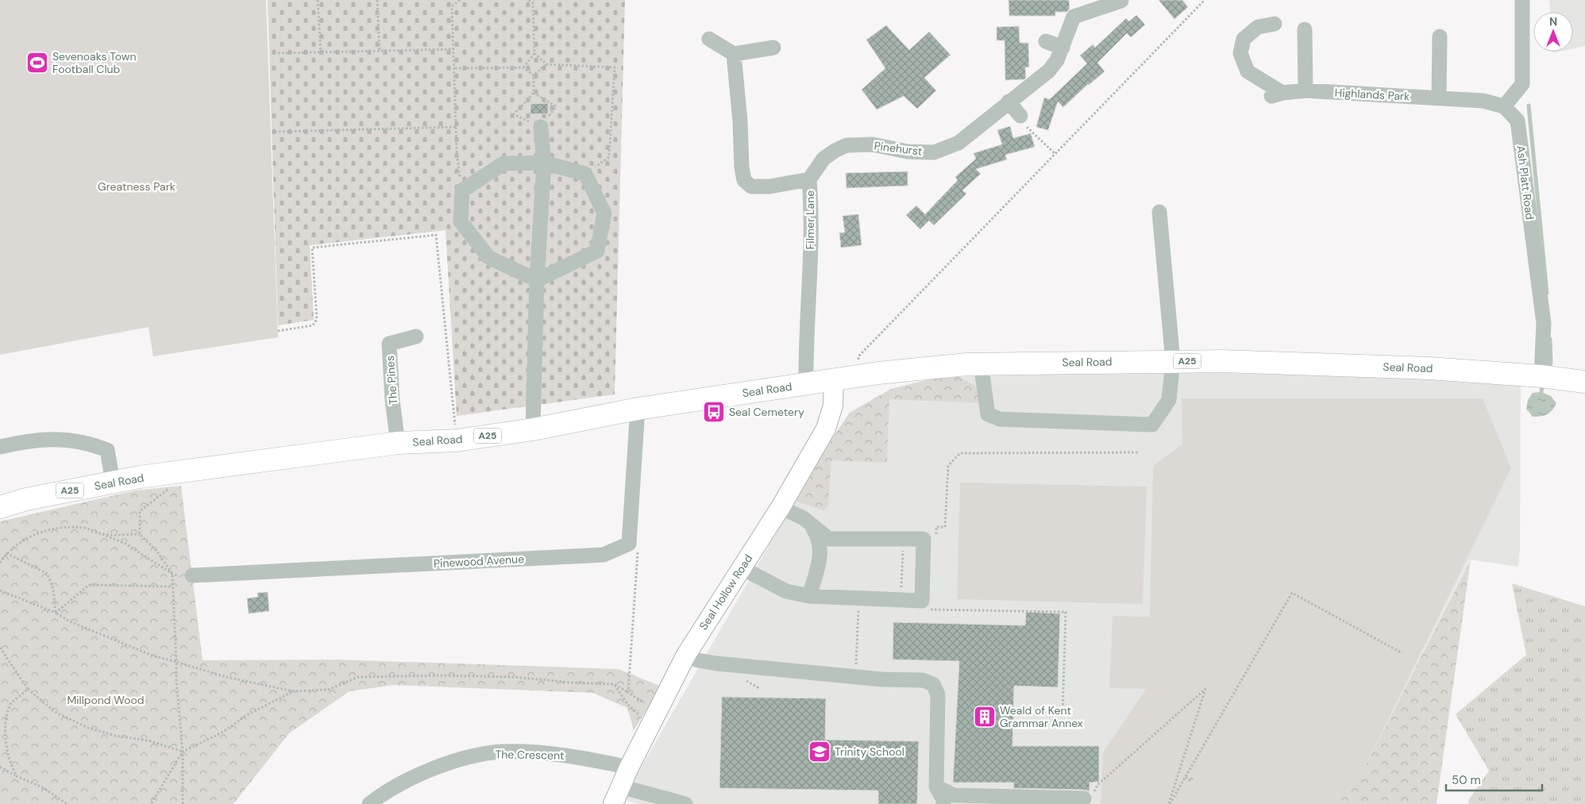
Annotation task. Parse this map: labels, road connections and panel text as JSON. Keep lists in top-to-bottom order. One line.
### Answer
{"streets":{"highway":["A25","Seal Road"],"main road":["Seal Hollow Road"],"street":["Highlands Park","Pinehurst","Ash Platt Road","Filmer Lane","The Pines","Pinewood Avenue","The Crescent"]},"crossings":[["Highlands Park","Ash Platt Road"],["Pinehurst","Filmer Lane"],["Ash Platt Road","A25"],["Ash Platt Road","Seal Road"],["Filmer Lane","Seal Road"],["A25","Seal Road"],["Seal Road","The Pines"],["Seal Road","Seal Hollow Road"],["Seal Hollow Road","The Crescent"]],"parks":["Greatness Park","Millpond Wood"],"places":{"sports":["Sevenoaks Town Football Club"],"bus stop":["Seal Cemetery"],"building":["Weald of Kent Grammar Annex"],"school or university":["Trinity School"]},"scale_bar":"50 m","north":"top"}
